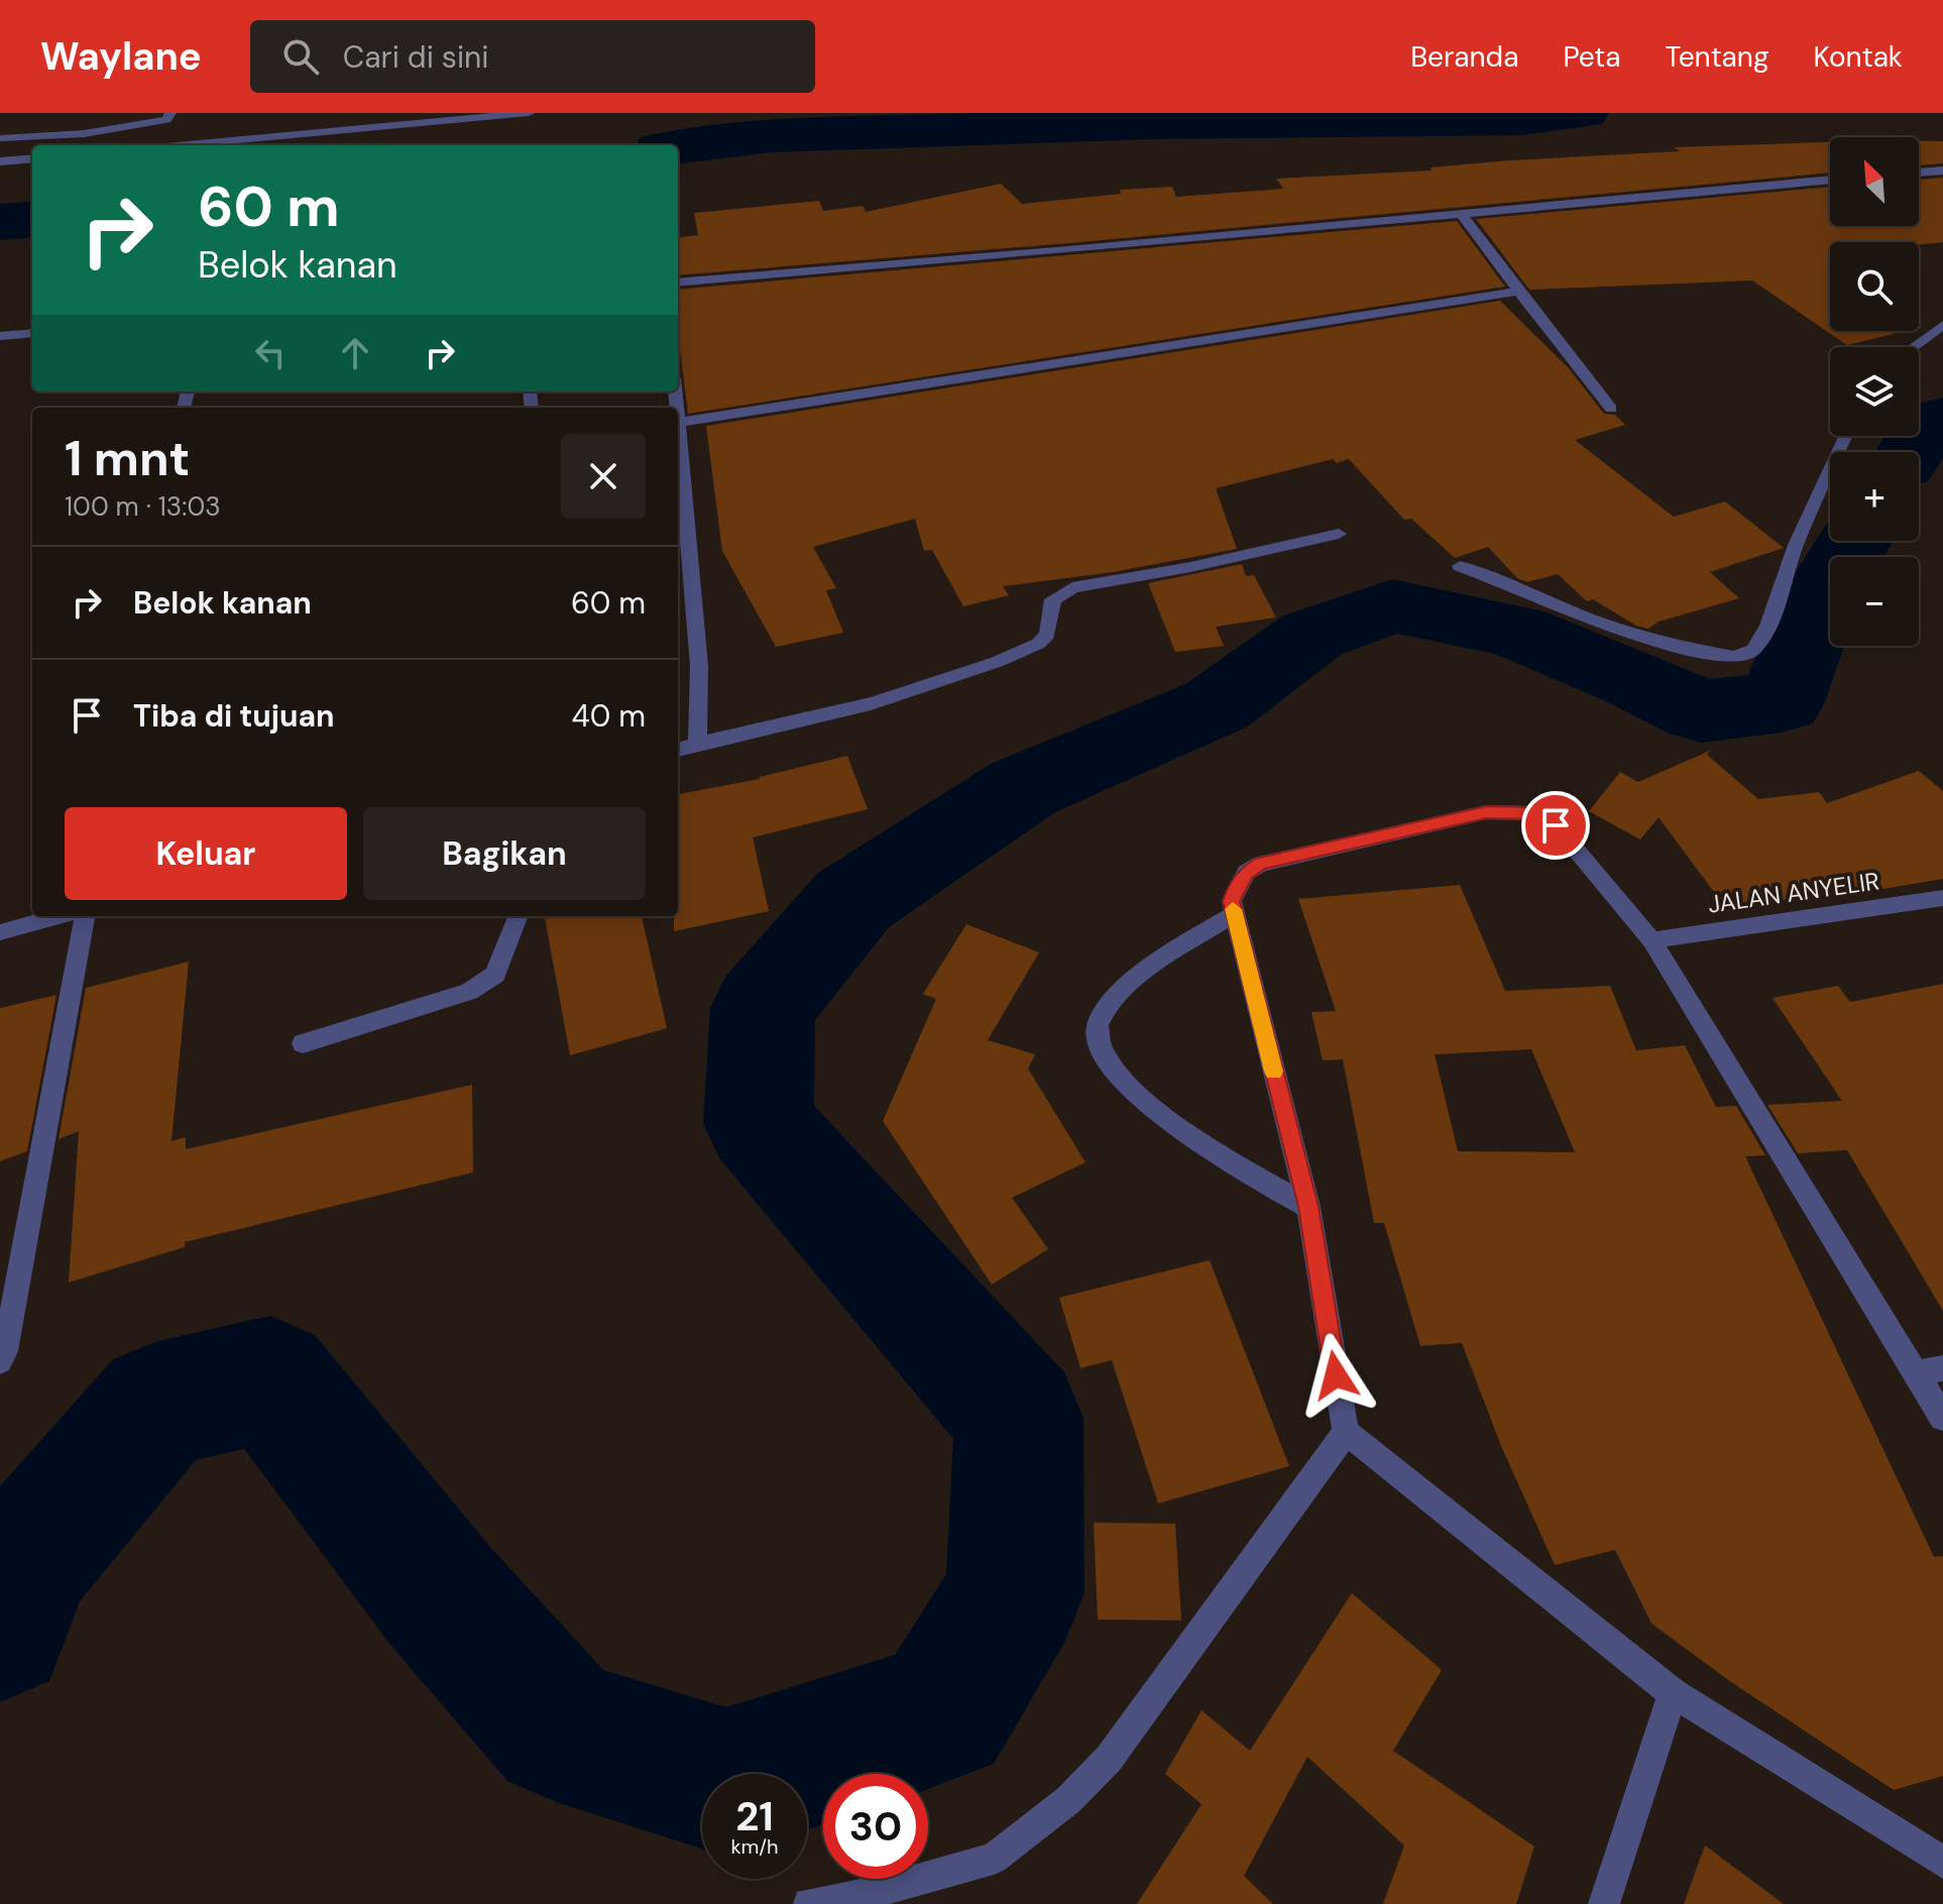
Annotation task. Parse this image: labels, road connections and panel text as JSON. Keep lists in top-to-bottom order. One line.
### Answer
{"streets":{"street":["JALAN ANYELIR"]},"north":"top left","page":{"header":"Waylane","search":"Cari di sini","nav":["Beranda","Peta","Tentang","Kontak"],"map_buttons":["+","−"],"turn":["60 m","Belok kanan"],"heading":["1 mnt","100 m · 13:03"],"list":[{"name":"Belok kanan","value":"60 m"},{"name":"Tiba di tujuan","value":"40 m"}],"buttons":["Keluar","Bagikan"],"speed":"21 km/h","limit":"30"}}
